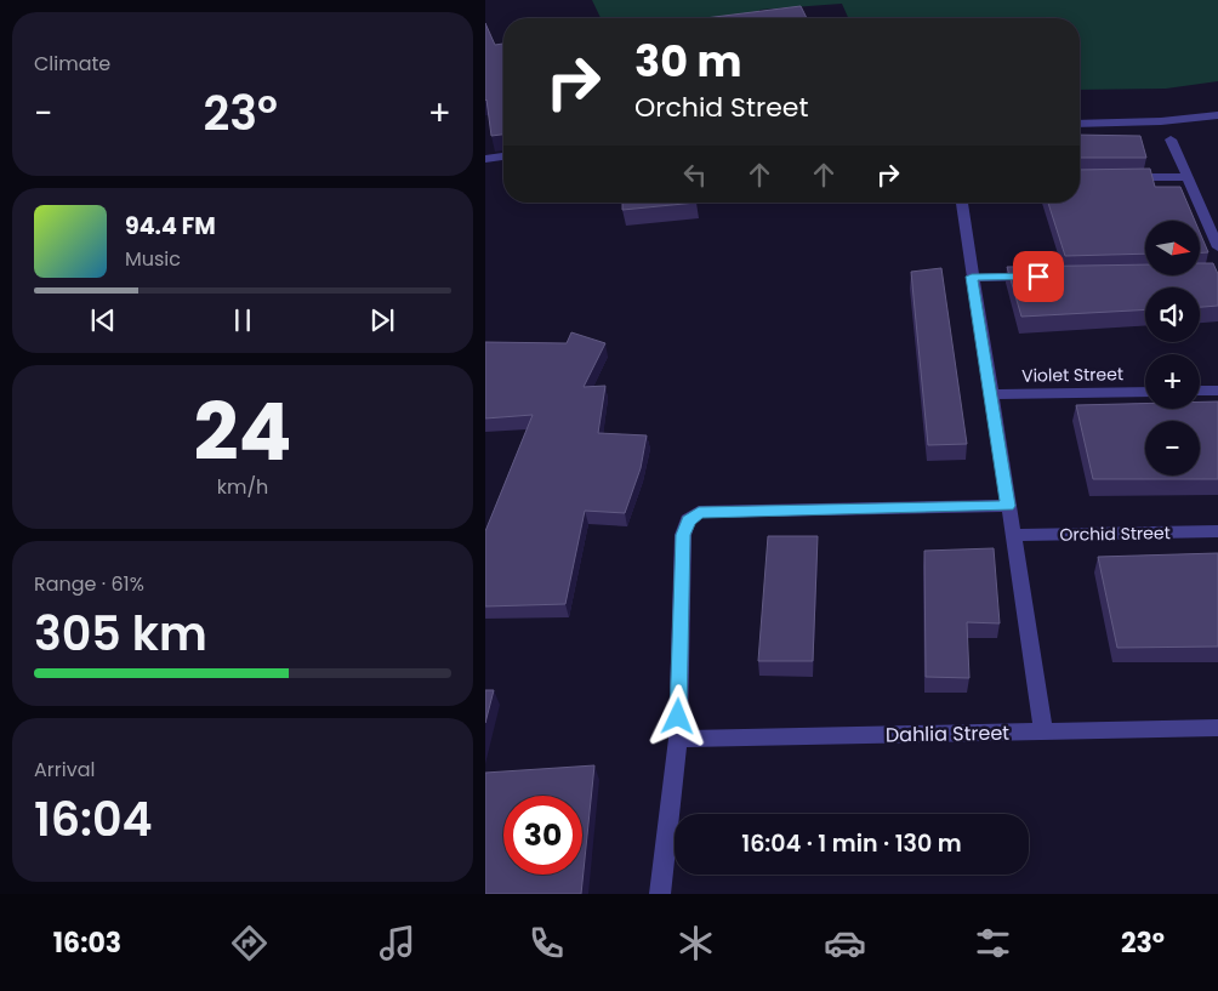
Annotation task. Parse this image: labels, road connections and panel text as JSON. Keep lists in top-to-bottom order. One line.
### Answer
{"streets":{"street":["Violet Street","Orchid Street","Dahlia Street"]},"north":"right","page":{"tile":["Climate",["24","km/h"],["Range · 61%","305 km"],["Arrival","16:04"]],"turn":["30 m","Orchid Street"],"heat":["−","23°","+"],"song":["94.4 FM","Music"],"map_buttons":["+","−"],"limit":"30","trip":"16:04 · 1 min · 130 m","tabs":["16:03","23°"]}}
